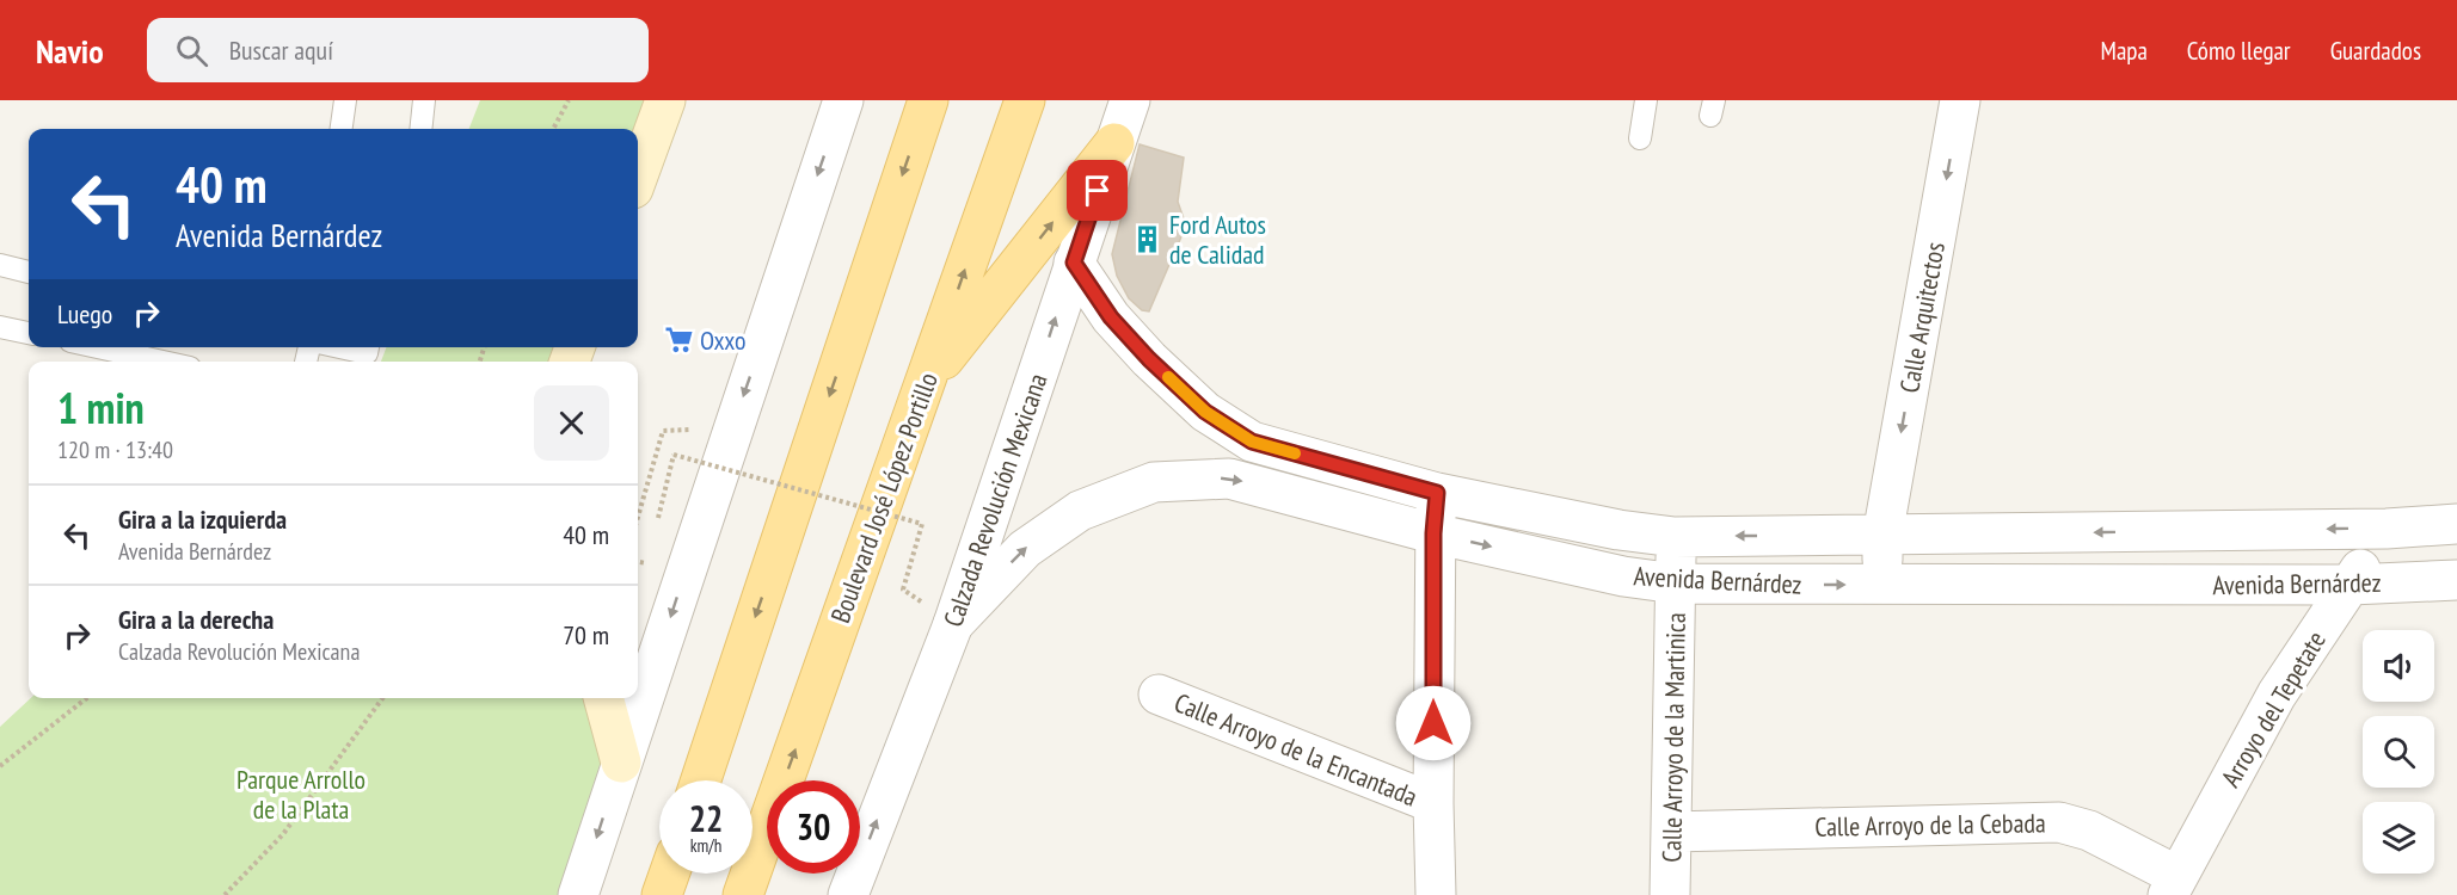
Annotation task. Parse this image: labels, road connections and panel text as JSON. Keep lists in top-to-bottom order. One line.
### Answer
{"streets":{"main road":["Boulevard José López Portillo"],"street":["Calle Arquitectos","Calzada Revolución Mexicana","Avenida Bernárdez","Arroyo del Tepetate","Calle Arroyo de la Martinica","Calle Arroyo de la Encantada","Calle Arroyo de la Cebada"]},"crossings":[["Calle Arquitectos","Avenida Bernárdez"],["Calzada Revolución Mexicana","Avenida Bernárdez"],["Avenida Bernárdez","Arroyo del Tepetate"],["Avenida Bernárdez","Calle Arroyo de la Martinica"],["Arroyo del Tepetate","Calle Arroyo de la Cebada"],["Calle Arroyo de la Martinica","Calle Arroyo de la Cebada"]],"one_way":["Calle Arquitectos"],"parks":["Parque Arrollo de la Plata"],"places":{"building":["Ford Autos de Calidad"],"supermarket":["Oxxo"]},"page":{"header":"Navio","search":"Buscar aquí","nav":["Mapa","Cómo llegar","Guardados"],"turn":["40 m","Avenida Bernárdez"],"then":"Luego","heading":["1 min","120 m · 13:40"],"list":[{"name":"Gira a la izquierda","note":"Avenida Bernárdez","value":"40 m"},{"name":"Gira a la derecha","note":"Calzada Revolución Mexicana","value":"70 m"}],"speed":"22 km/h","limit":"30"}}
